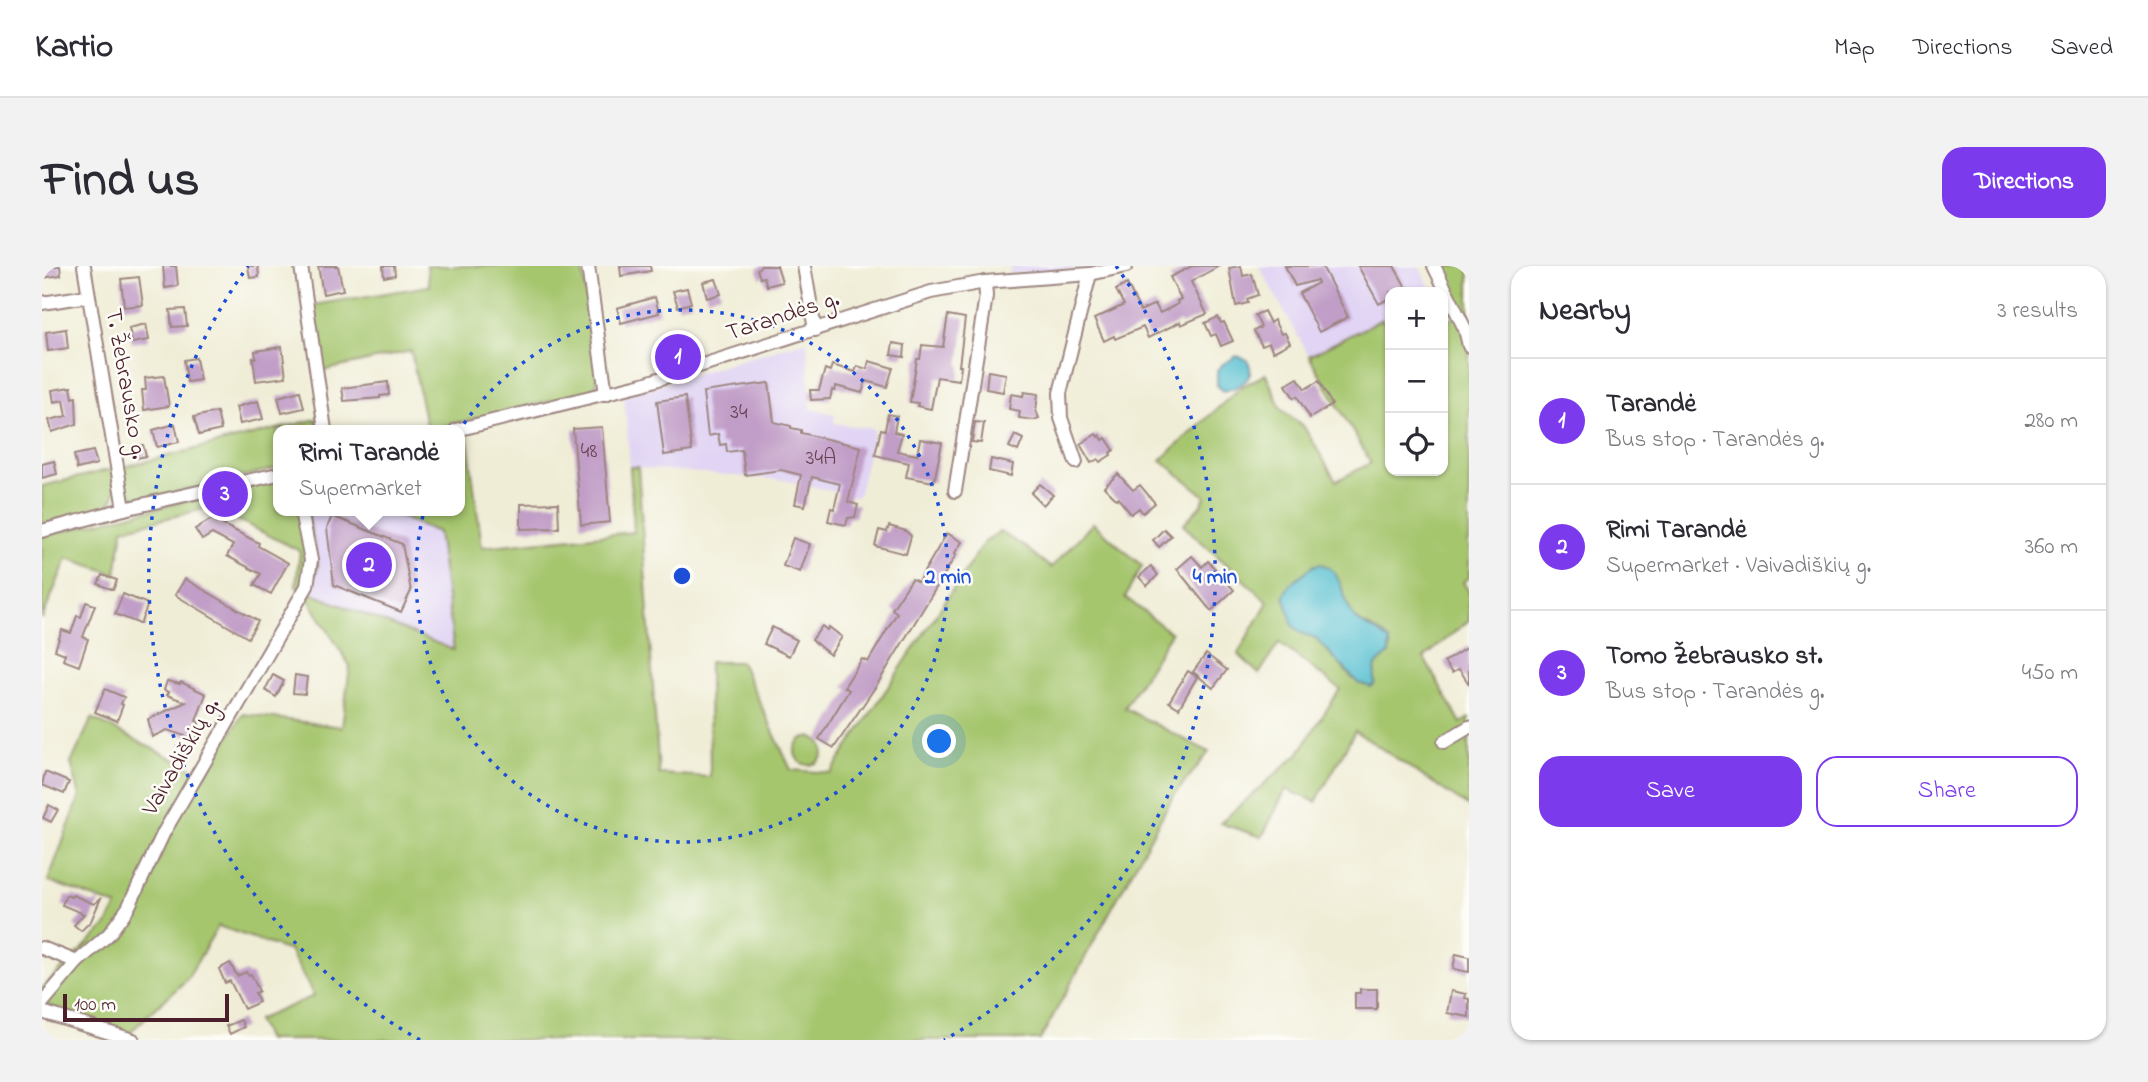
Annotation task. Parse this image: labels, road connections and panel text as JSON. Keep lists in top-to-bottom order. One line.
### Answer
{"streets":{"street":["Tarandės g.","T. Žebrausko g.","Vaivadiškių g."]},"house_numbers":["34","48","34A"],"scale_bar":"100 m","page":{"header":"Kartio","nav":["Map","Directions","Saved"],"title":"Find us","buttons":["Directions",["Save","Share"]],"heading":["Nearby","3 results"],"map_buttons":["+","−"],"pins":["1","3","2"],"list":[{"mark":"1","name":"Tarandė","note":"Bus stop · Tarandės g.","value":"280 m"},{"mark":"2","name":"Rimi Tarandė","note":"Supermarket · Vaivadiškių g.","value":"360 m"},{"mark":"3","name":"Tomo Žebrausko st.","note":"Bus stop · Tarandės g.","value":"450 m"}],"popup":["Rimi Tarandė","Supermarket"],"scale":"100 m"},"rings":["2 min","4 min"]}
